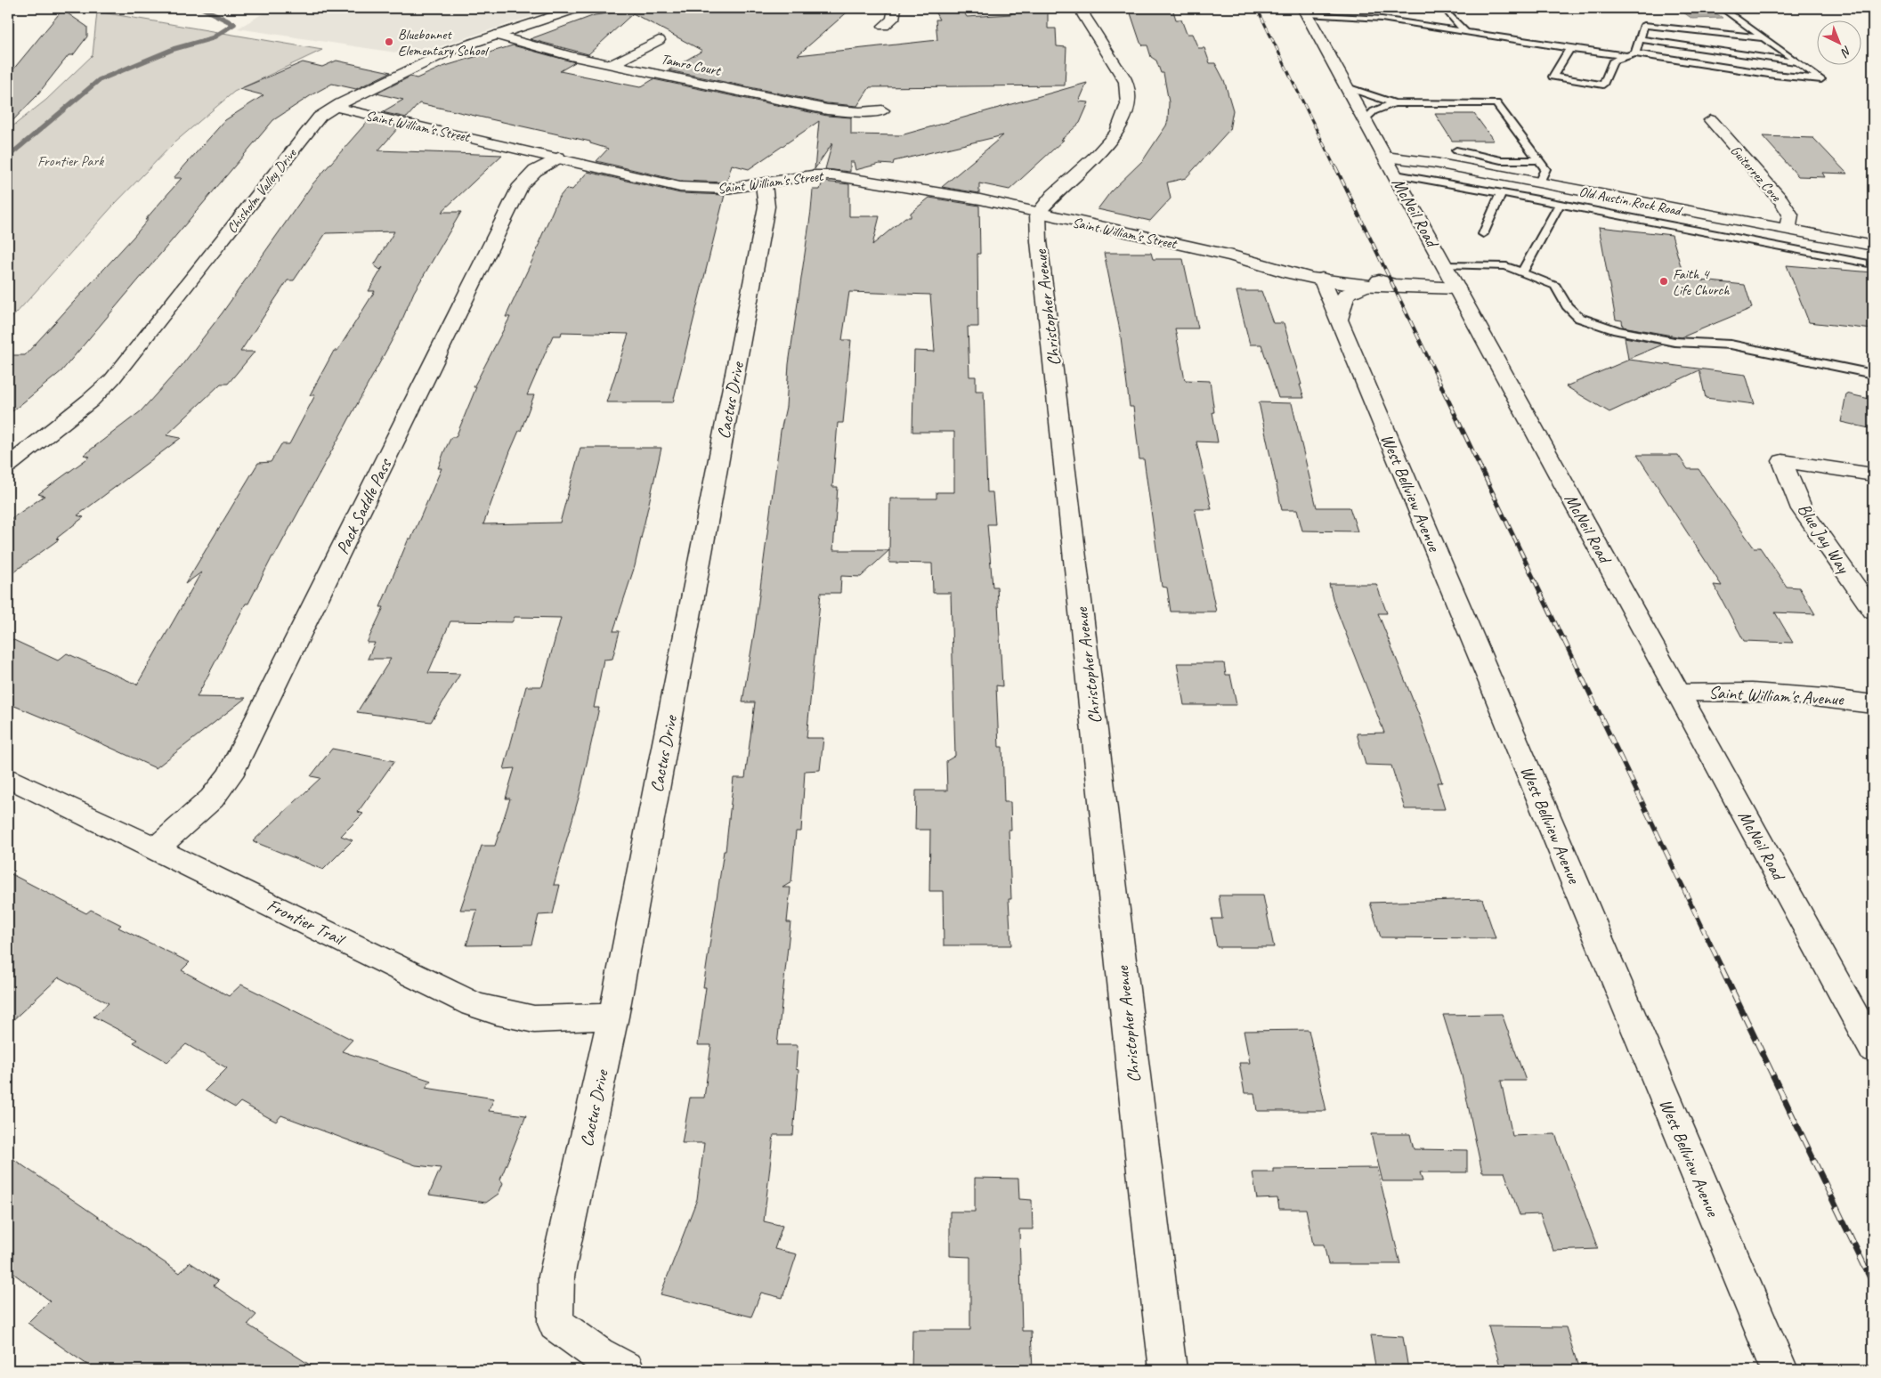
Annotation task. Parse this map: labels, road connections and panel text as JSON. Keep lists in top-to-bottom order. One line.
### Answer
{"streets":{"street":["Tamro Court","Saint William's Street","Guiterrez Cove","Chisholm Valley Drive","Old Austin Rock Road","McNeil Road","Christopher Avenue","Cactus Drive","West Bellview Avenue","Pack Saddle Pass","Blue Jay Way","Saint William's Avenue","Frontier Trail"]},"crossings":[["Tamro Court","Chisholm Valley Drive"],["Saint William's Street","Chisholm Valley Drive"],["Saint William's Street","McNeil Road"],["Saint William's Street","Christopher Avenue"],["Saint William's Street","Cactus Drive"],["Saint William's Street","West Bellview Avenue"],["Saint William's Street","Pack Saddle Pass"],["Guiterrez Cove","Old Austin Rock Road"],["Old Austin Rock Road","McNeil Road"],["McNeil Road","Saint William's Avenue"],["Cactus Drive","Frontier Trail"],["Pack Saddle Pass","Frontier Trail"]],"parks":["Frontier Park"],"places":["Bluebonnet Elementary School","Faith 4 Life Church"],"north":"bottom right"}
